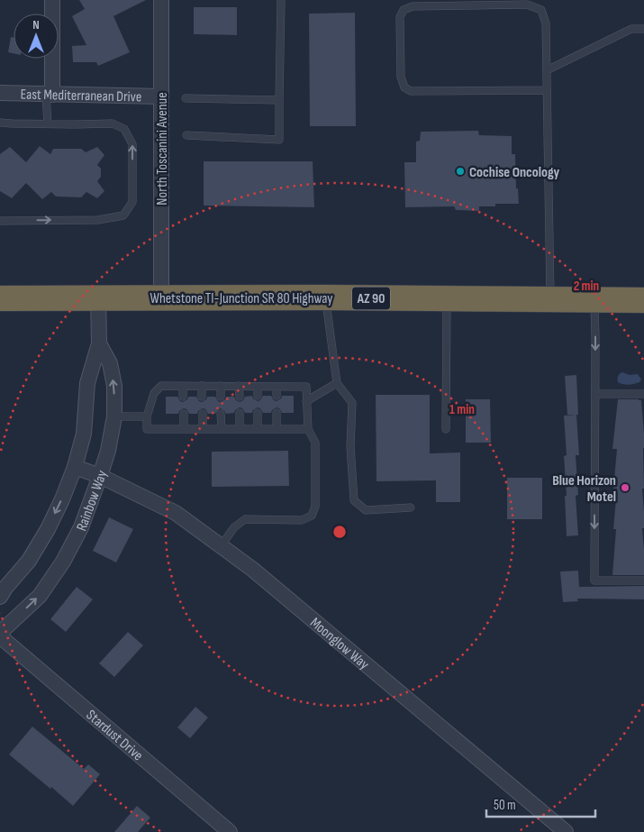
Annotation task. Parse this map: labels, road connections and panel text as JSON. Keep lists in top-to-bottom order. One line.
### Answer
{"streets":{"highway":["Whetstone TI-Junction SR 80 Highway","AZ 90"],"street":["East Mediterranean Drive","North Toscanini Avenue","Rainbow Way","Moonglow Way","Stardust Drive"]},"crossings":[["East Mediterranean Drive","North Toscanini Avenue"],["North Toscanini Avenue","Whetstone TI-Junction SR 80 Highway"],["Whetstone TI-Junction SR 80 Highway","Rainbow Way"],["Rainbow Way","Moonglow Way"],["Rainbow Way","Stardust Drive"]],"places":["Cochise Oncology","Blue Horizon Motel"],"scale_bar":"50 m","north":"top","rings":["2 min","1 min"]}
